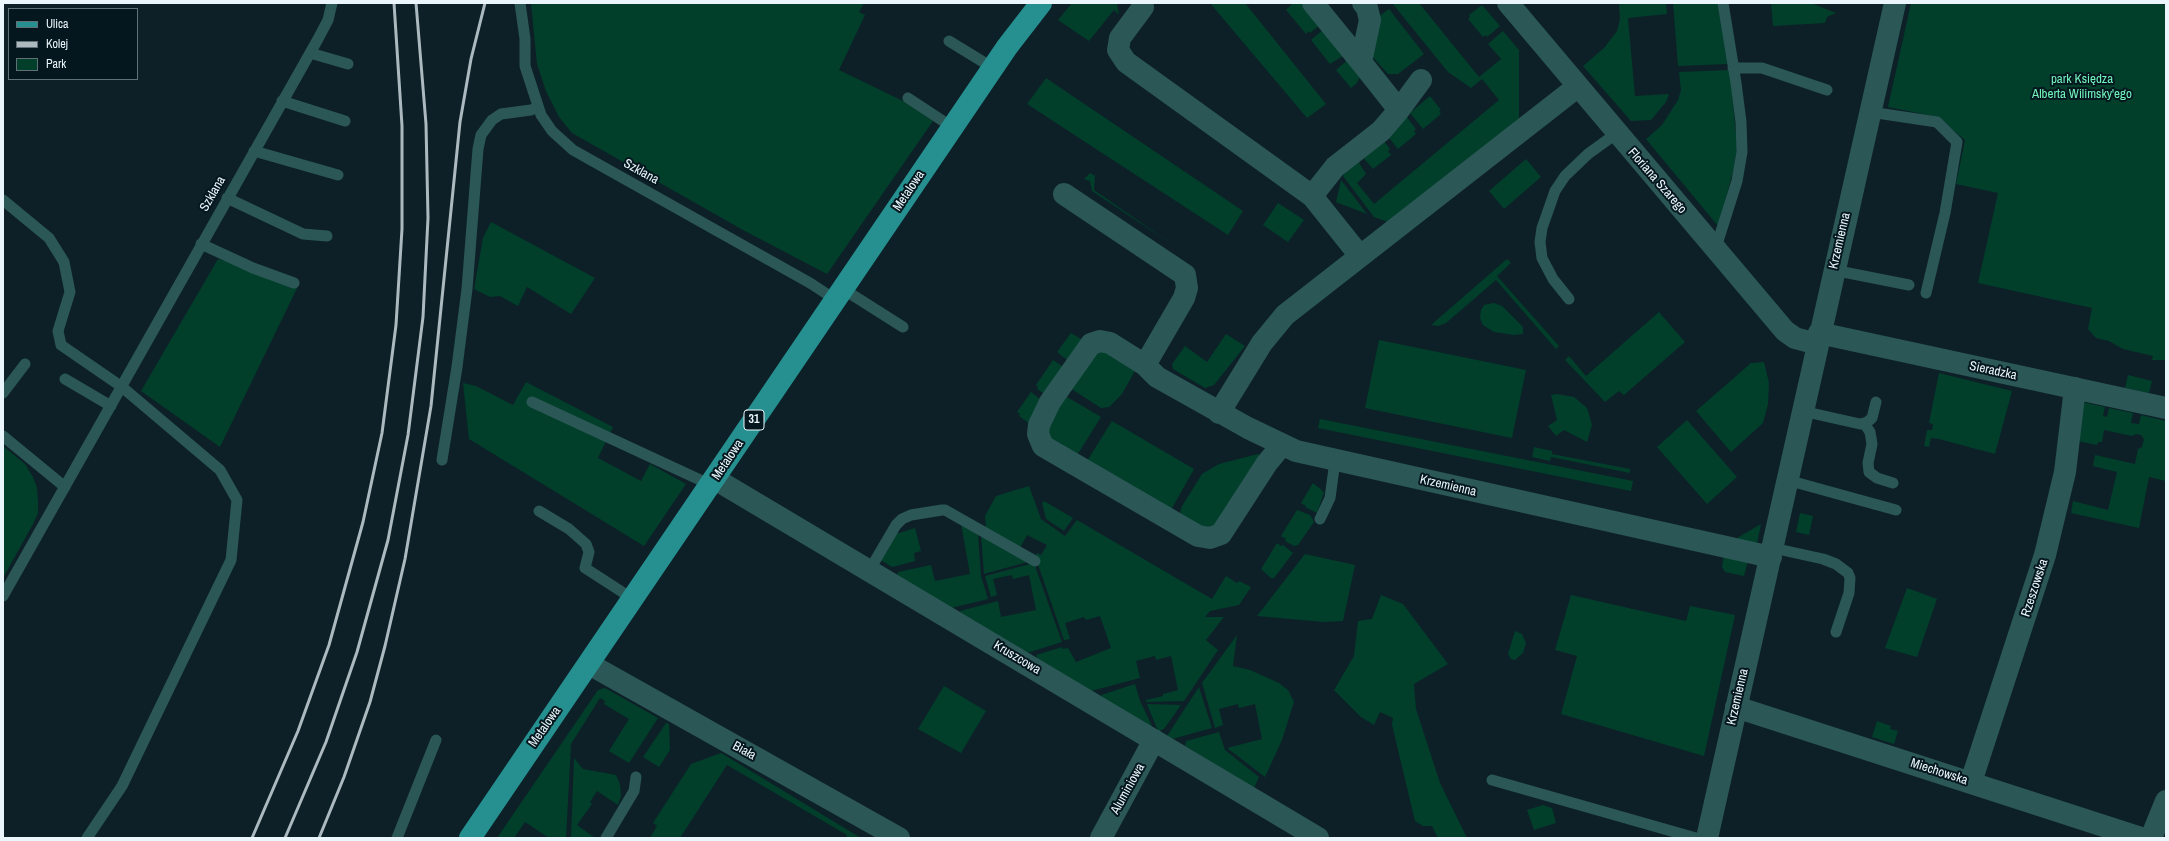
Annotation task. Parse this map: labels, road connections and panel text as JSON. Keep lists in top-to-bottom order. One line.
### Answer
{"streets":{"main road":["Metalowa","31"],"street":["Floriana Szarego","Krzemienna","Sieradzka","Rzeszowska","Kruszcowa","Biała","Miechowska","Aluminiowa"],"lane":["Szklana"]},"crossings":[["Szklana","Metalowa"],["Floriana Szarego","Krzemienna"],["Floriana Szarego","Sieradzka"],["Metalowa","Kruszcowa"],["Metalowa","Biała"],["Krzemienna","Sieradzka"],["Krzemienna","Miechowska"],["Sieradzka","Rzeszowska"],["Rzeszowska","Miechowska"],["Kruszcowa","Aluminiowa"]],"parks":["park Księdza Alberta Wilimsky'ego"],"legend":["Ulica","Kolej","Park"]}
